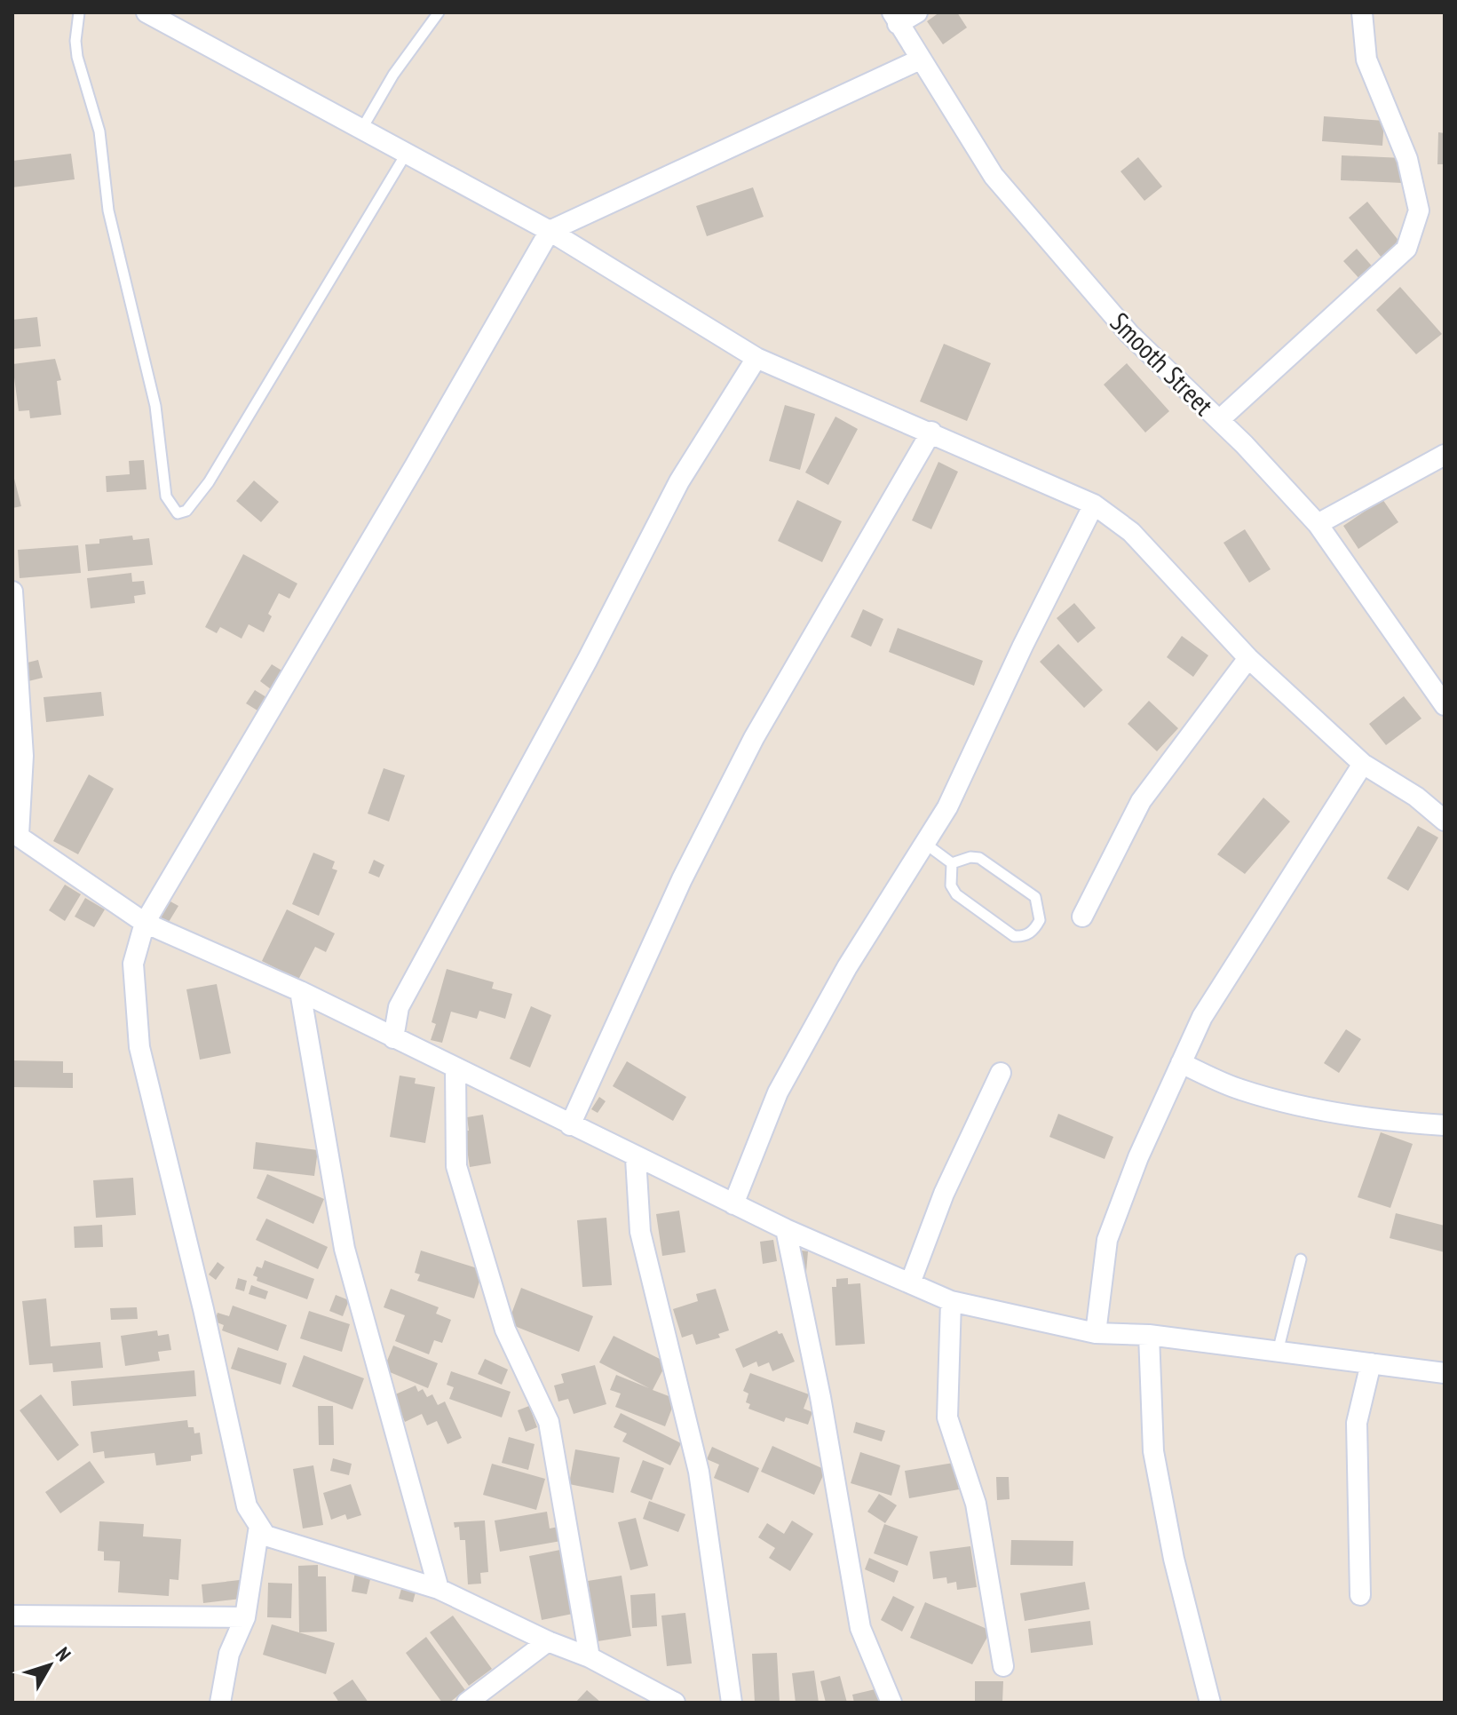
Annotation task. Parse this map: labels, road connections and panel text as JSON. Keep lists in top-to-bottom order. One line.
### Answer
{"streets":{"street":["Smooth Street"]},"north":"top right"}
